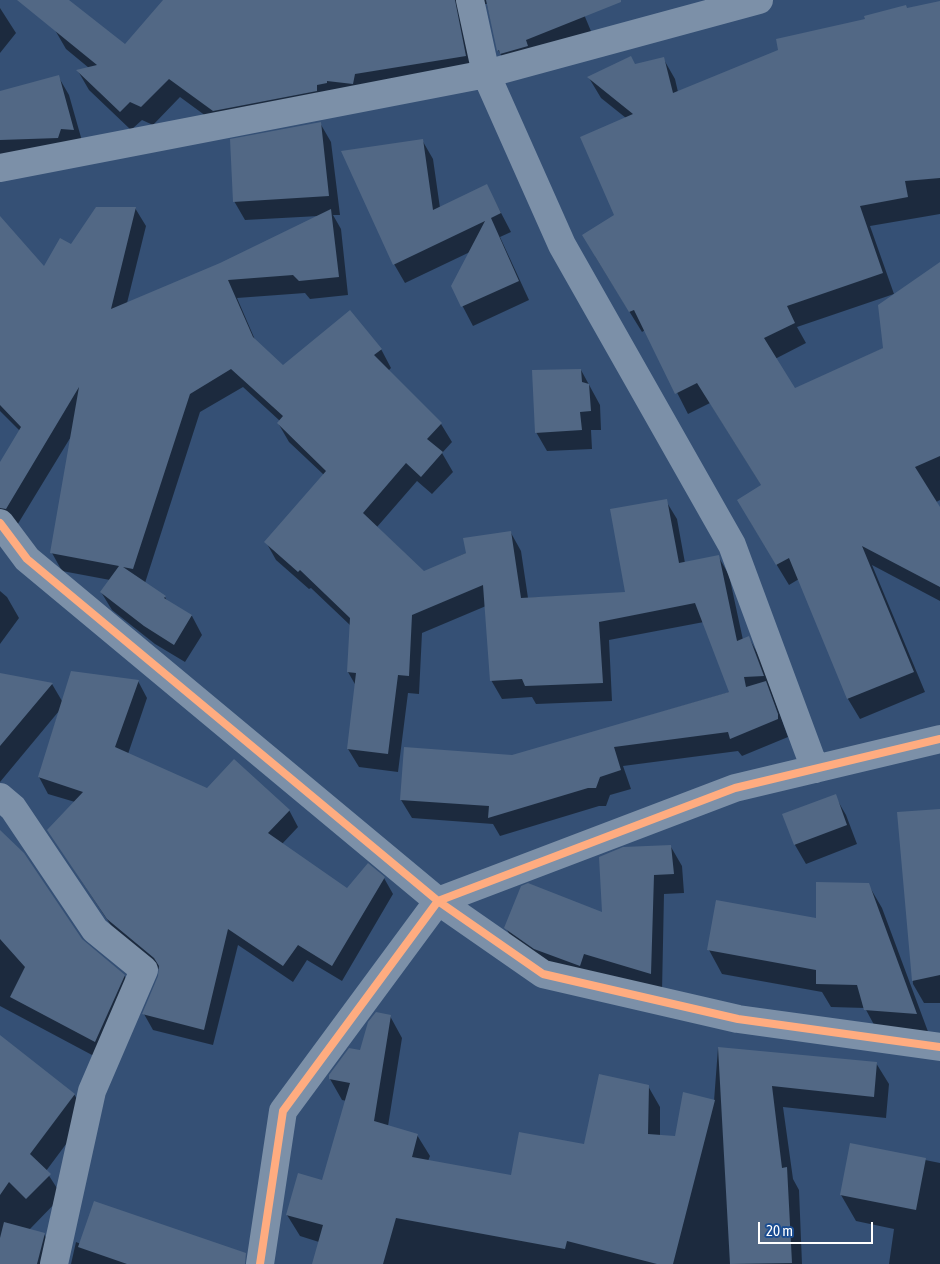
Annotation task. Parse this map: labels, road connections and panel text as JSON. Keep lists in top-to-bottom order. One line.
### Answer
{"scale_bar":"20 m"}
